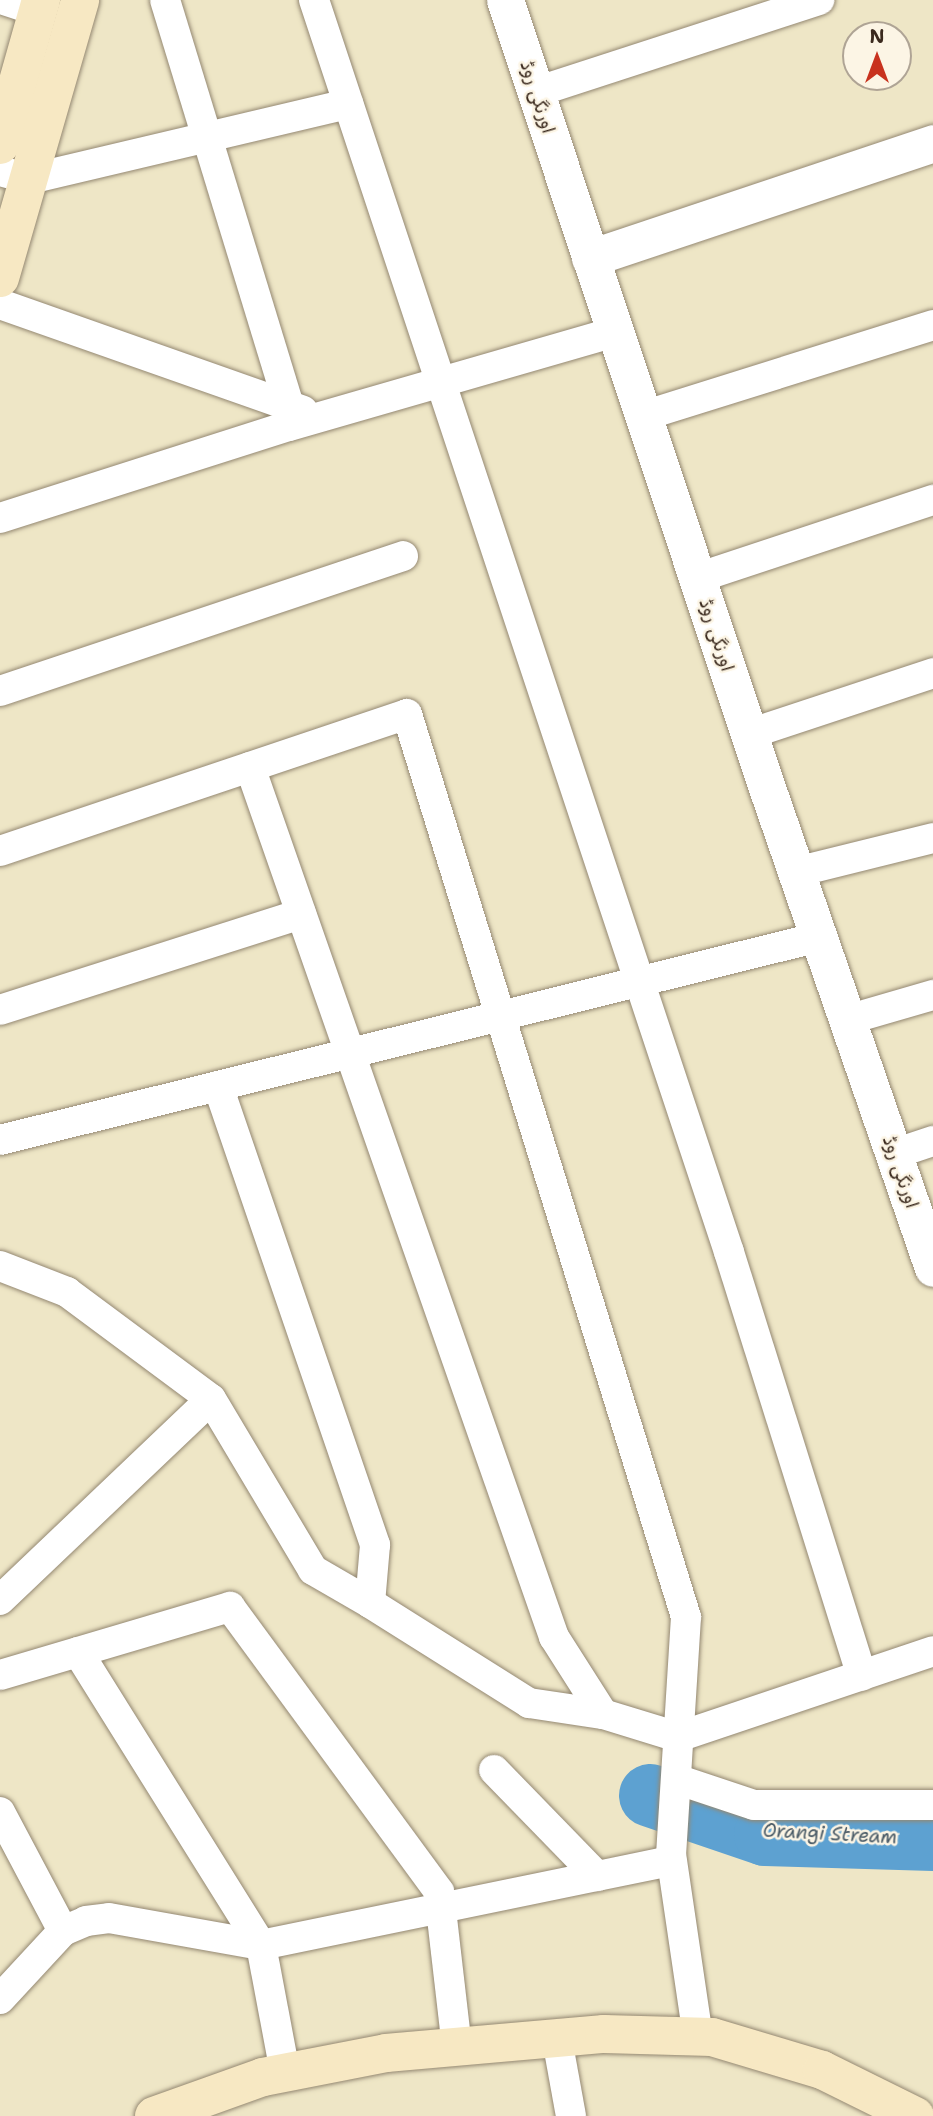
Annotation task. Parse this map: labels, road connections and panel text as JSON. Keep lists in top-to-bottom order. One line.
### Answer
{"streets":{"street":["اورنگی روڈ"]},"water":["Orangi Stream"],"north":"top"}
